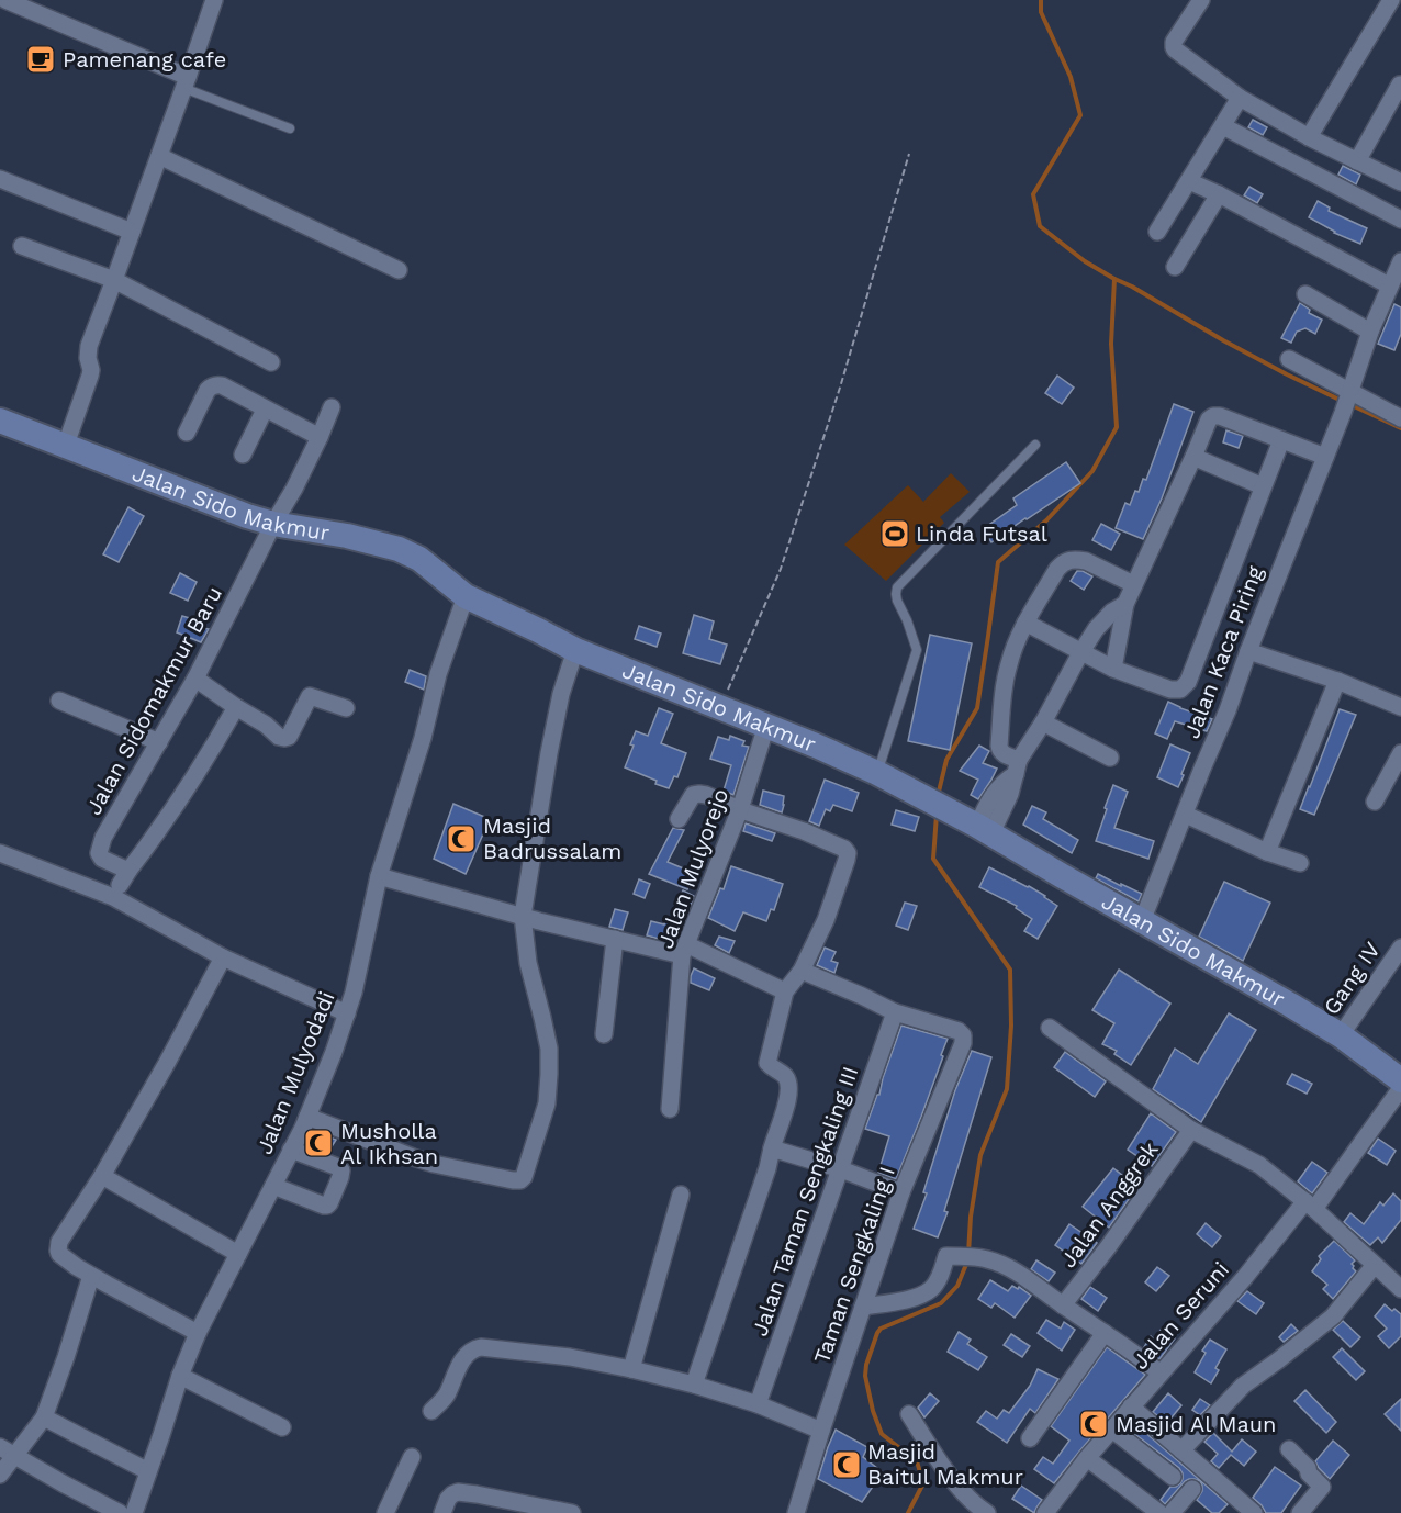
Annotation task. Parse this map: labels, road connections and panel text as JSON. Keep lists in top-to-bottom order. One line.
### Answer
{"streets":{"main road":["Jalan Sido Makmur"],"street":["Jalan Kaca Piring","Jalan Sidomakmur Baru","Jalan Mulyorejo","Gang IV","Jalan Mulyodadi","Jalan Taman Sengkaling III","Jalan Anggrek","Taman Sengkaling I","Jalan Seruni"]},"crossings":[["Jalan Sido Makmur","Jalan Kaca Piring"],["Jalan Sido Makmur","Jalan Sidomakmur Baru"],["Jalan Sido Makmur","Jalan Mulyorejo"],["Jalan Sido Makmur","Gang IV"],["Jalan Sido Makmur","Jalan Mulyodadi"],["Jalan Taman Sengkaling III","Taman Sengkaling I"]],"places":{"cafe":["Pamenang cafe"],"sports":["Linda Futsal"],"mosque":["Masjid Badrussalam","Musholla Al Ikhsan","Masjid Al Maun","Masjid Baitul Makmur"]}}
